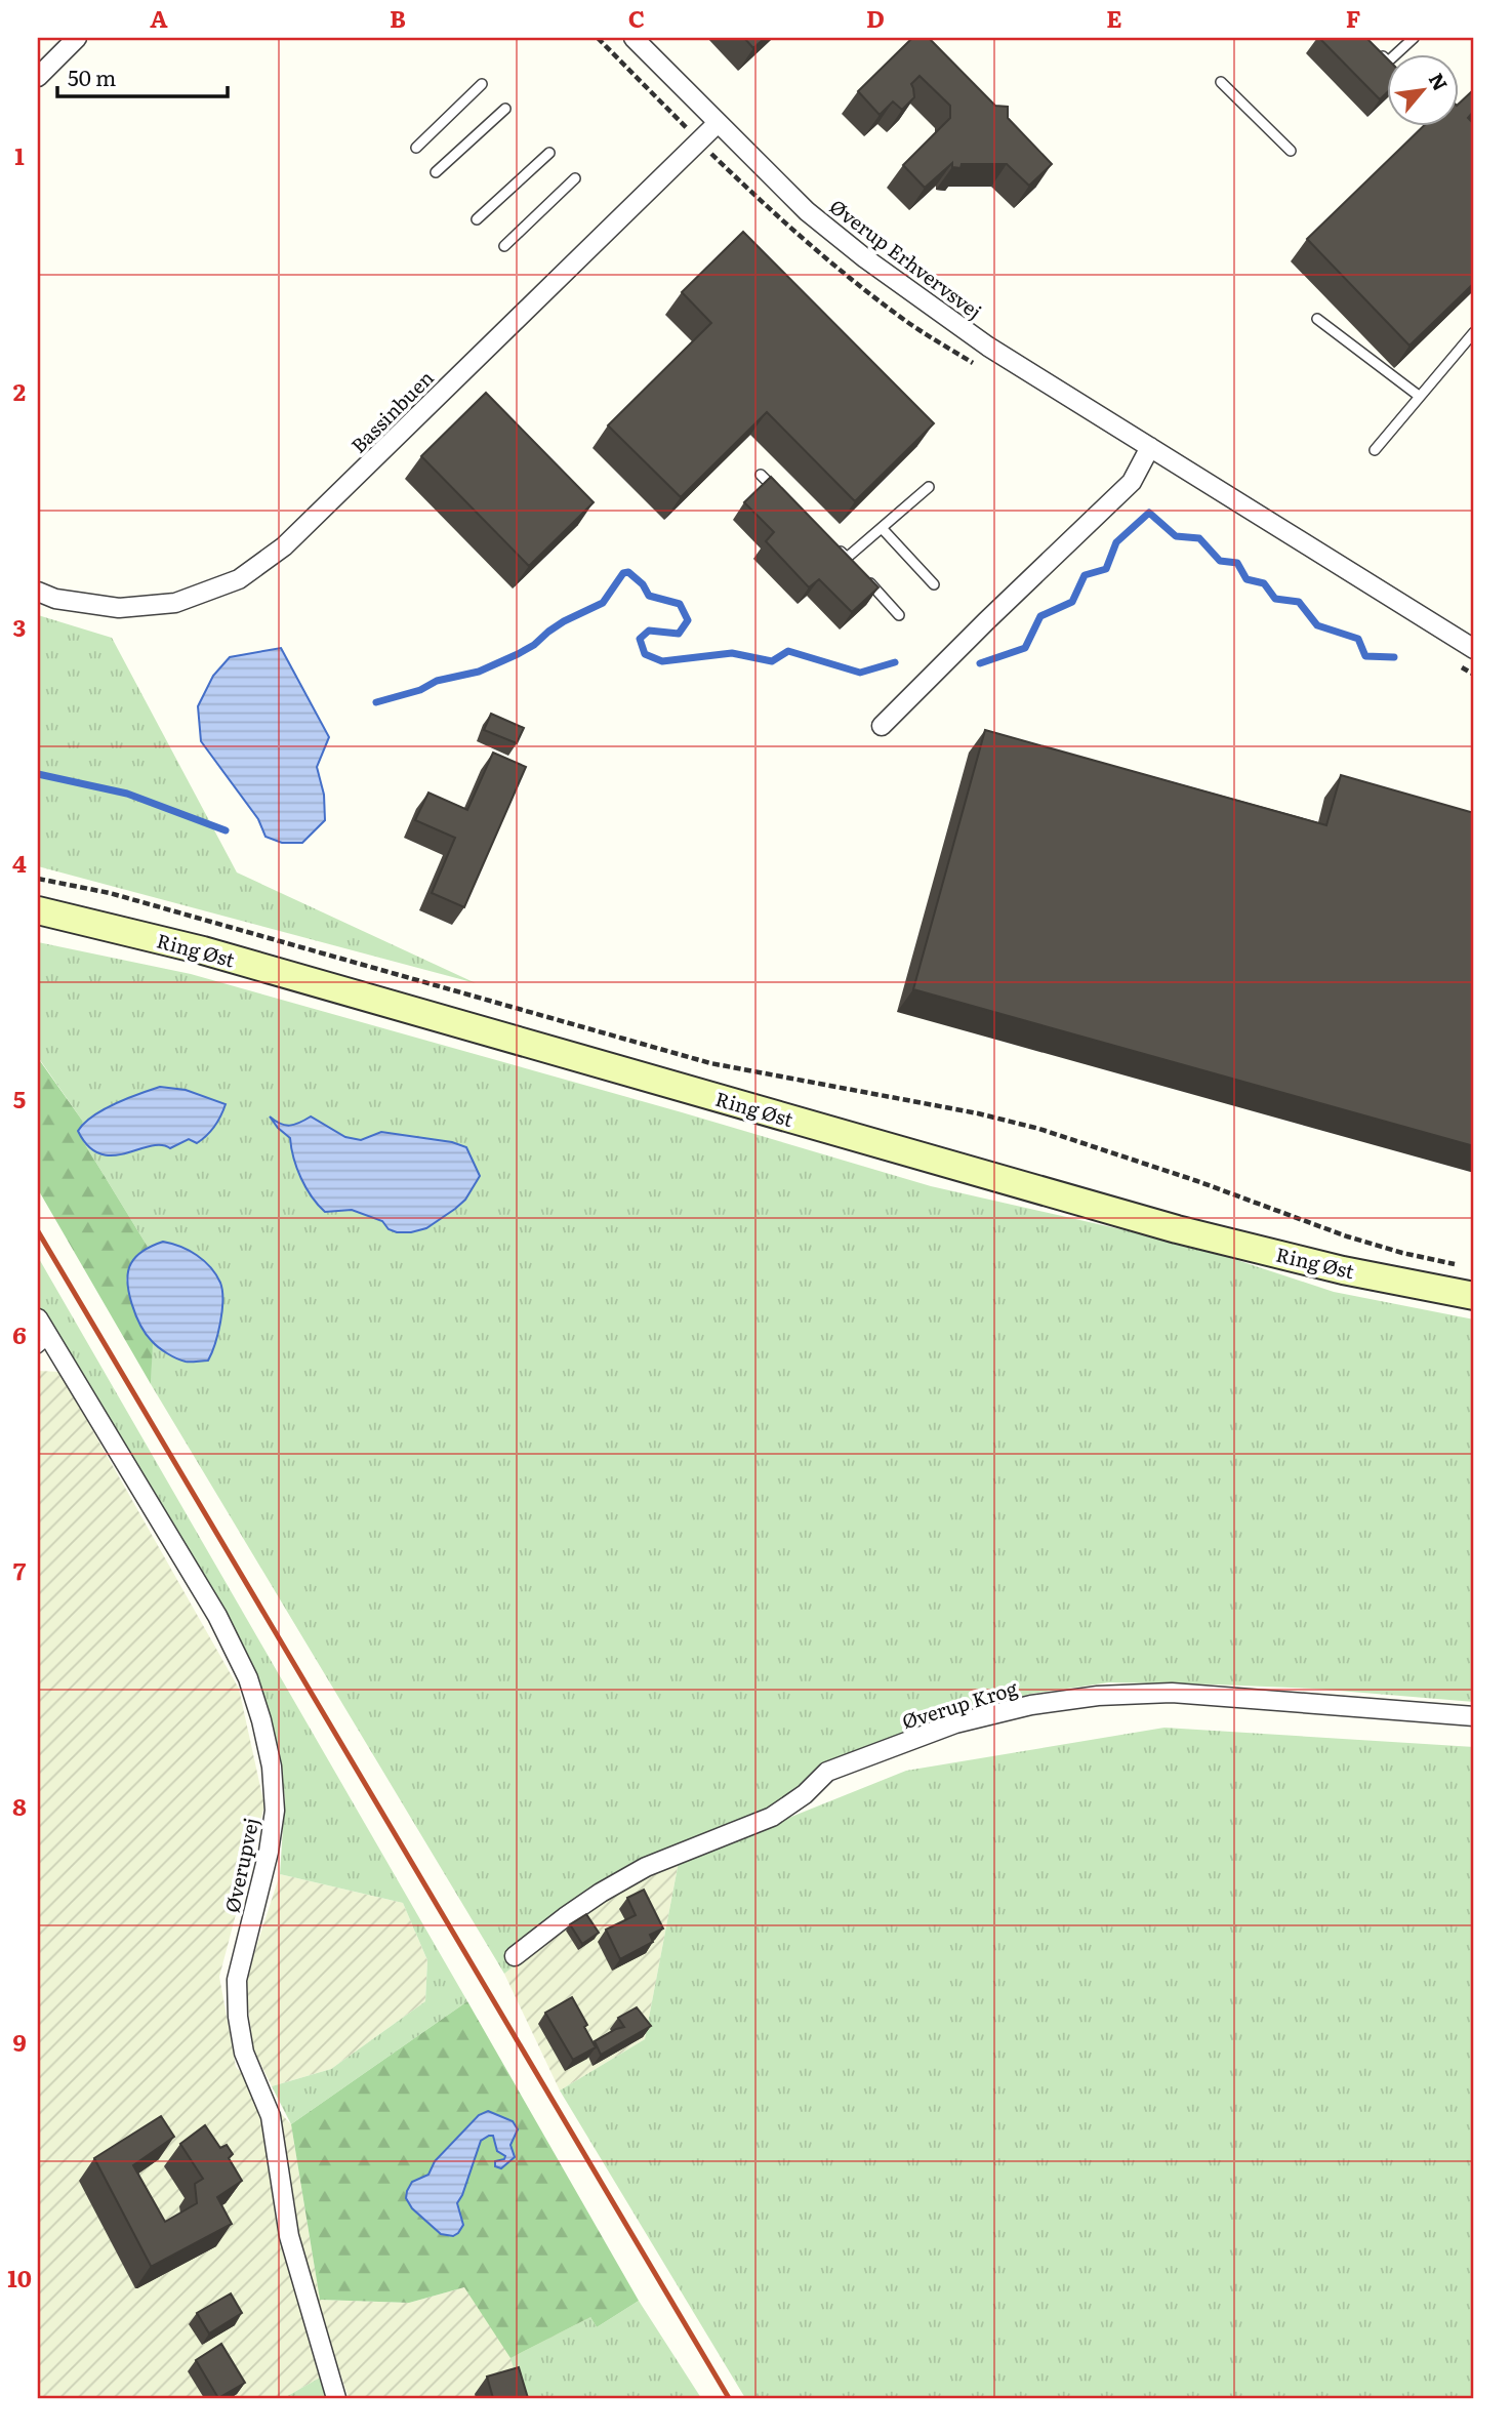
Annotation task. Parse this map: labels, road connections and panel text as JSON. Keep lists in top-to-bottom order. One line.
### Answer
{"streets":{"main road":["Ring Øst"],"street":["Øverup Erhvervsvej","Bassinbuen","Øverup Krog","Øverupvej"]},"crossings":[["Øverup Erhvervsvej","Bassinbuen"]],"scale_bar":"50 m","north":"top right","grid":{"columns":["A","B","C","D","E","F"],"rows":["1","2","3","4","5","6","7","8","9","10"]}}
